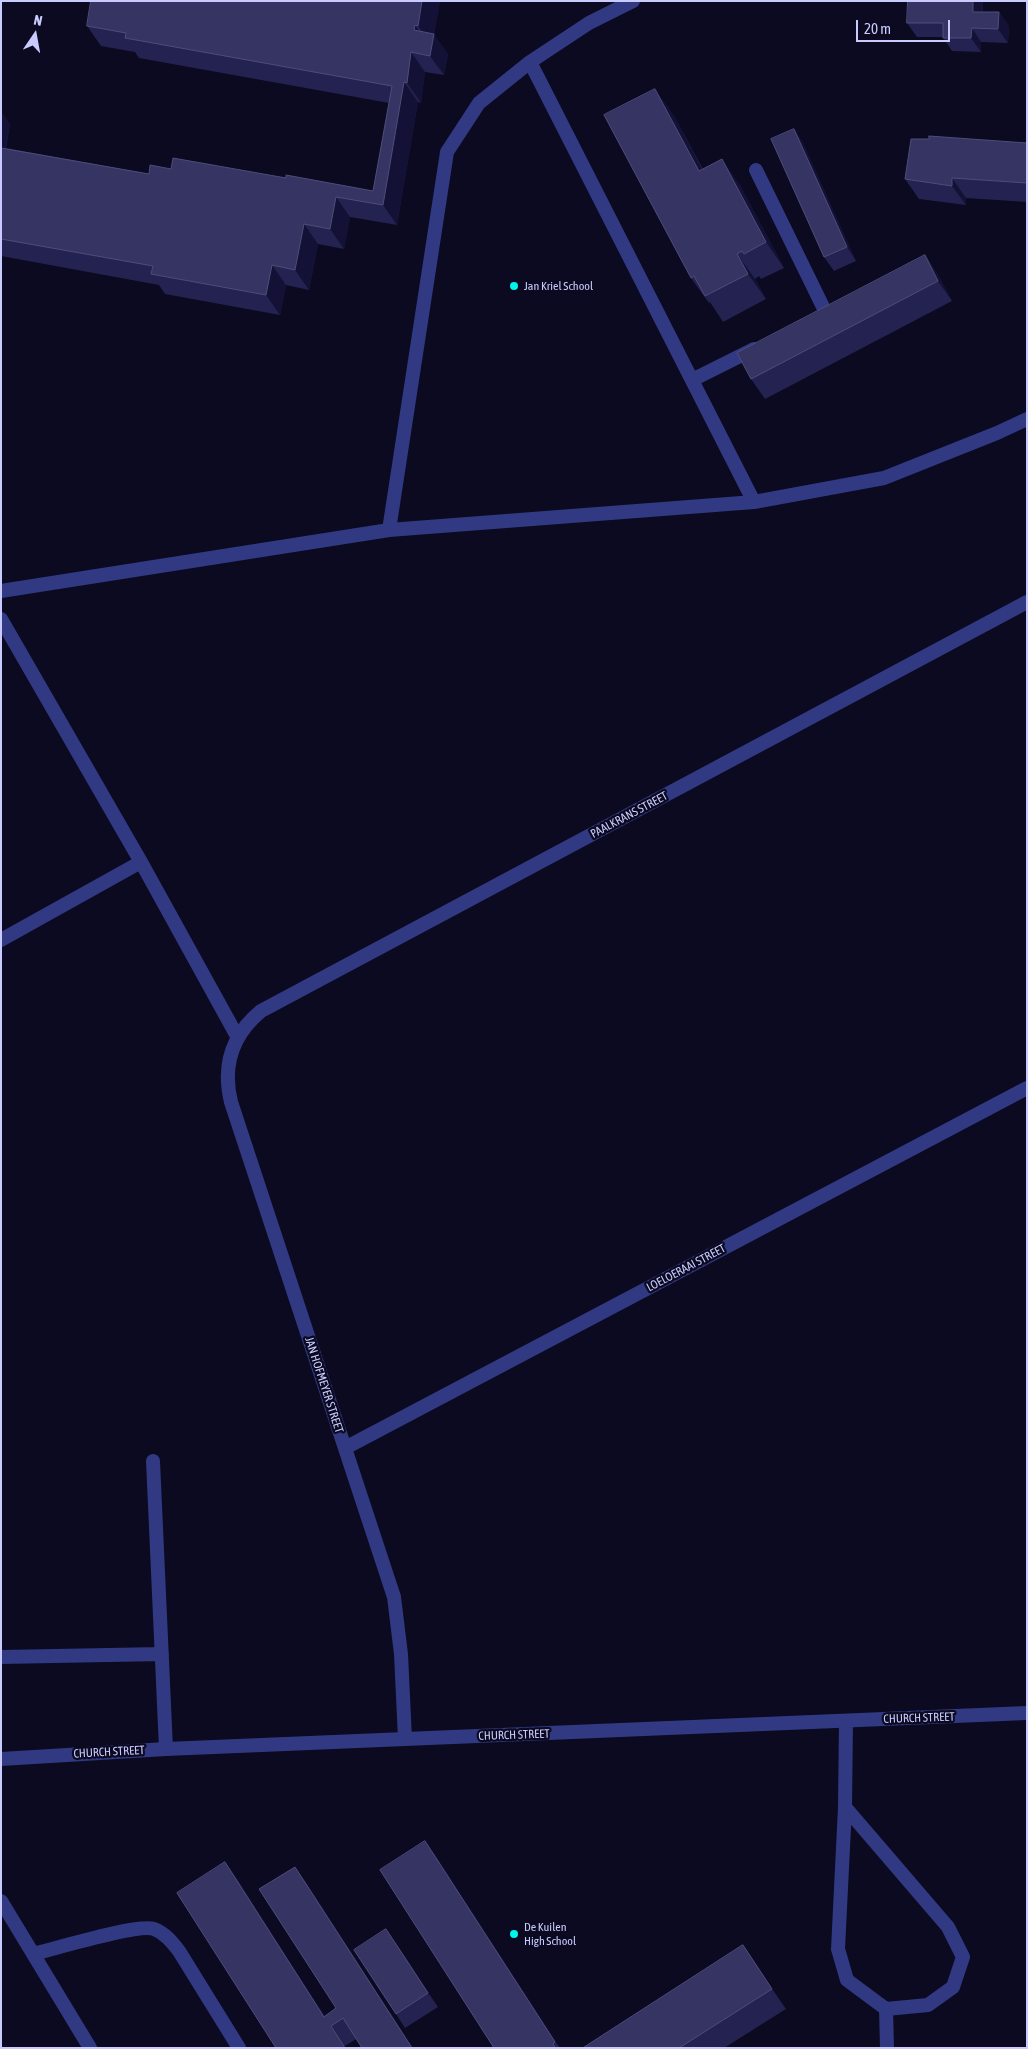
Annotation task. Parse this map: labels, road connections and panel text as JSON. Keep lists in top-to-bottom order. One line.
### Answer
{"streets":{"street":["PAALKRANS STREET","LOELOERAAI STREET","JAN HOFMEYER STREET","CHURCH STREET"]},"crossings":[["PAALKRANS STREET","JAN HOFMEYER STREET"],["LOELOERAAI STREET","JAN HOFMEYER STREET"],["JAN HOFMEYER STREET","CHURCH STREET"]],"places":["Jan Kriel School","De Kuilen High School"],"scale_bar":"20 m","north":"top"}
